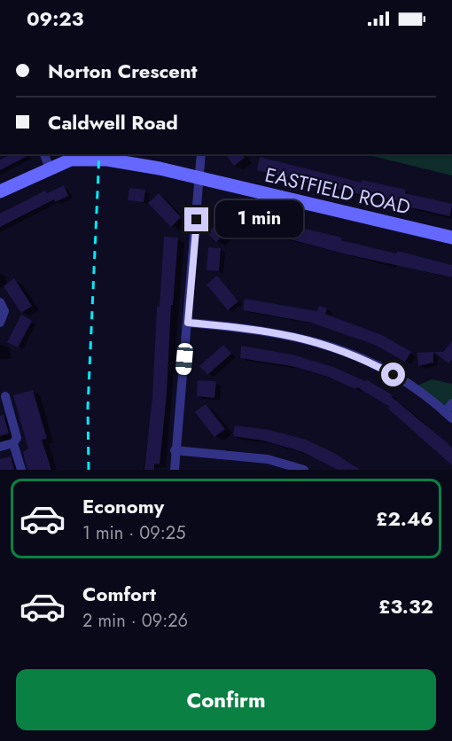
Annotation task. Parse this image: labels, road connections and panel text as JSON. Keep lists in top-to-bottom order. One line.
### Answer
{"streets":{"street":["EASTFIELD ROAD"]},"page":{"status":"09:23","banner":["Norton Crescent","Caldwell Road"],"bubble":"1 min","list":[{"name":"Economy","note":"1 min · 09:25","value":"£2.46"},{"name":"Comfort","note":"2 min · 09:26","value":"£3.32"}],"buttons":"Confirm"}}
